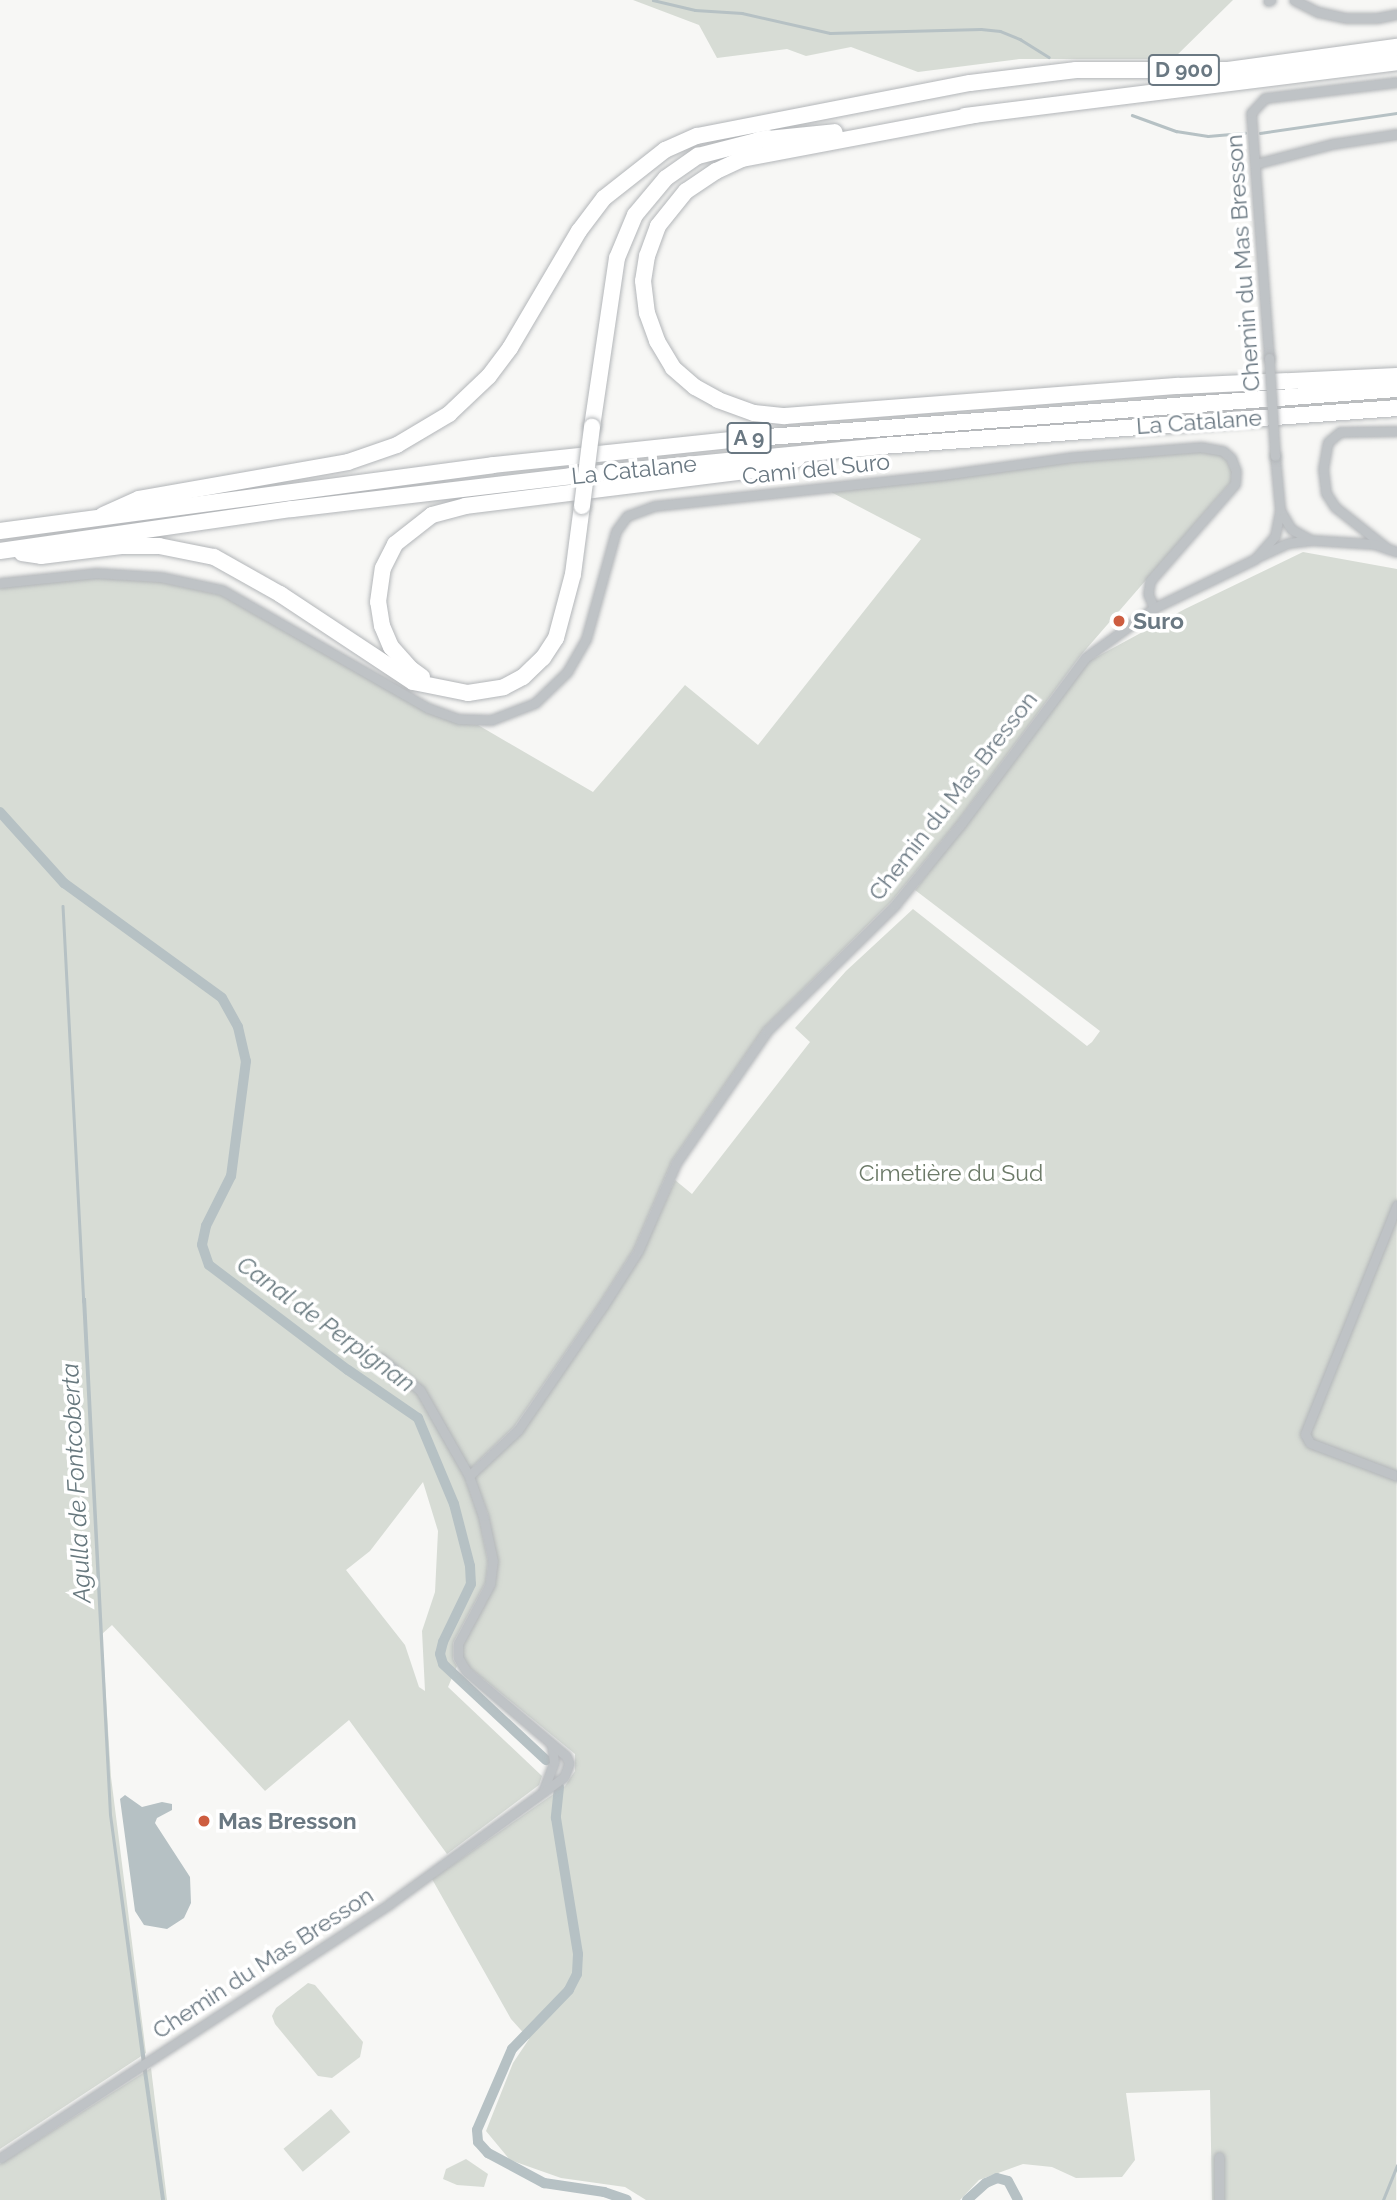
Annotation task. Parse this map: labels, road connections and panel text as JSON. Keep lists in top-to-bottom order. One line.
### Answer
{"streets":{"highway":["D 900","La Catalane","A 9"],"street":["Chemin du Mas Bresson","Cami del Suro"]},"crossings":[["Chemin du Mas Bresson","Cami del Suro"]],"water":["Canal de Perpignan","Agulla de Fontcoberta"],"parks":["Cimetière du Sud"],"places":["Suro","Mas Bresson"]}
